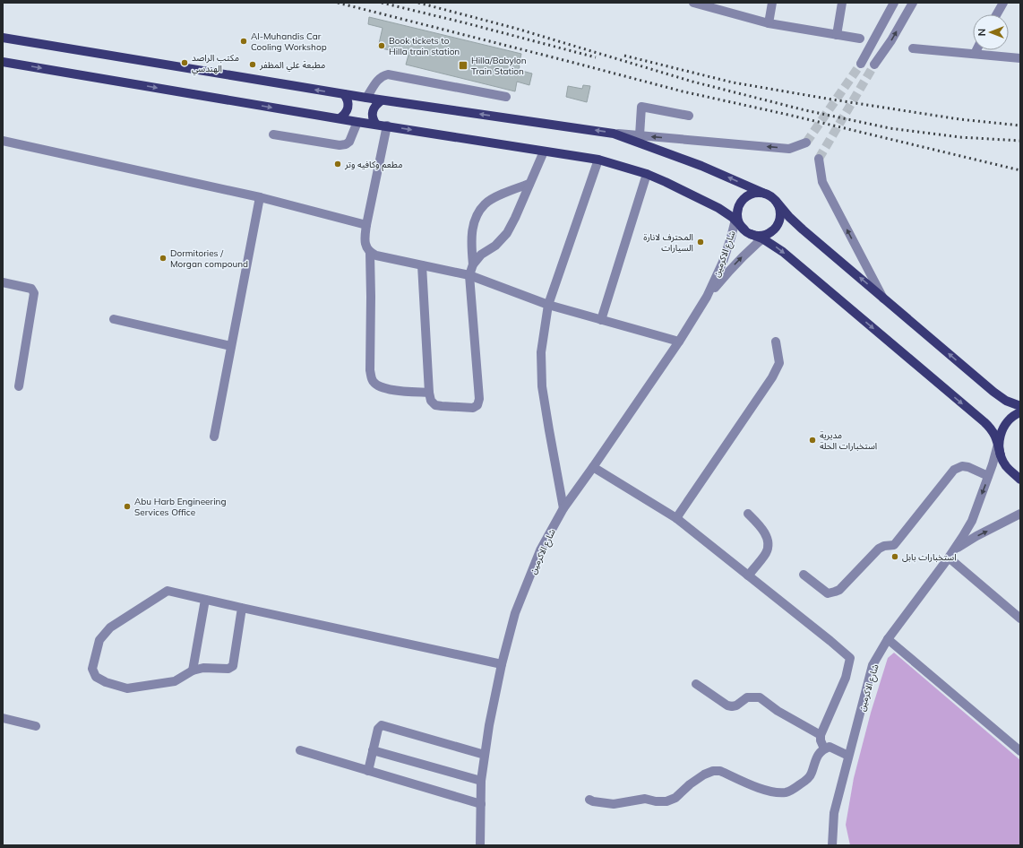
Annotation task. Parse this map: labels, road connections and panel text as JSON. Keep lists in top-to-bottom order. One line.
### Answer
{"streets":{"street":["شارع الاكرمين"]},"places":{"other":["Al-Muhandis Car Cooling Workshop","Book tickets to Hilla train station","مكتب الراصد الهندسي","مطبعة علي المظفر","مطعم وكافيه وتر","المحترف لانارة السيارات","Dormitories / Morgan compound","مديرية استخبارات الحلة","Abu Harb Engineering Services Office","استخبارات بابل"],"transit":["Hilla/Babylon Train Station"]},"north":"left"}
